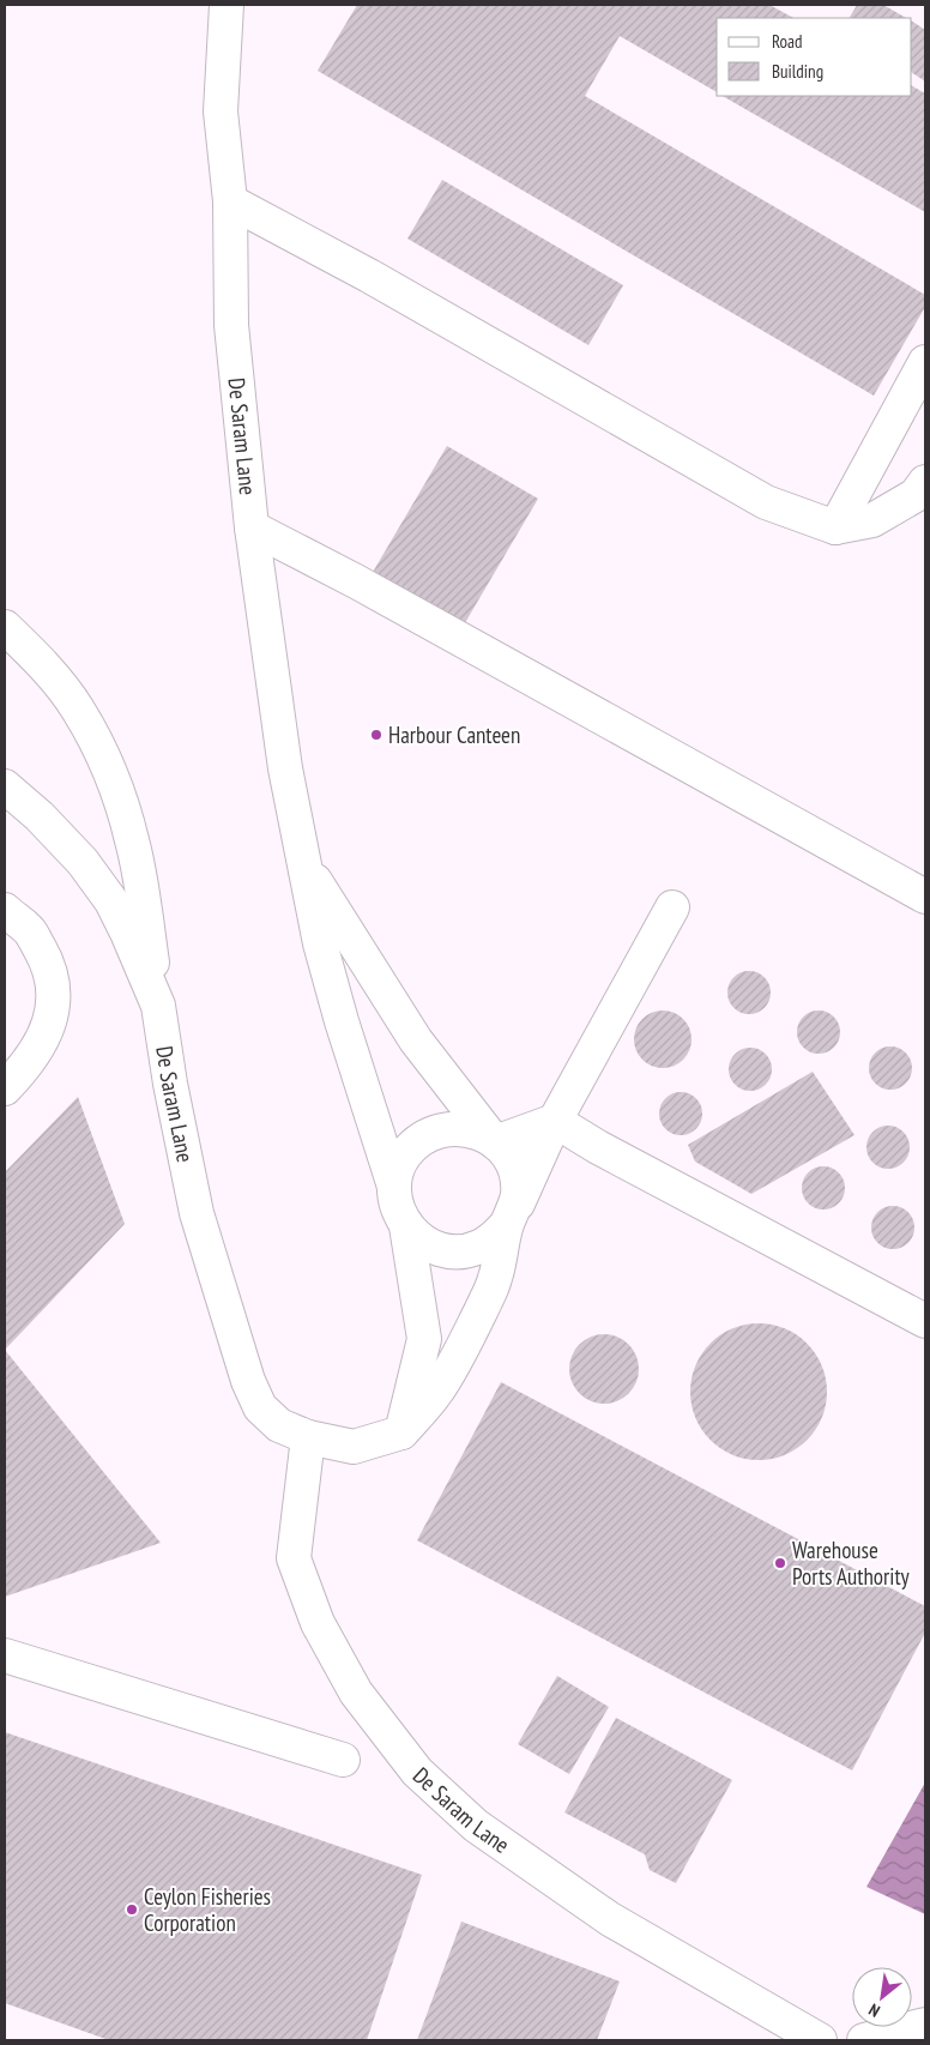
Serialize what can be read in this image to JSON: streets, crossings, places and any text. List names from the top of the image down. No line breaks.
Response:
{"streets":{"street":["De Saram Lane"]},"places":["Harbour Canteen","Warehouse Ports Authority","Ceylon Fisheries Corporation"],"legend":["Road","Building"],"north":"bottom left"}
